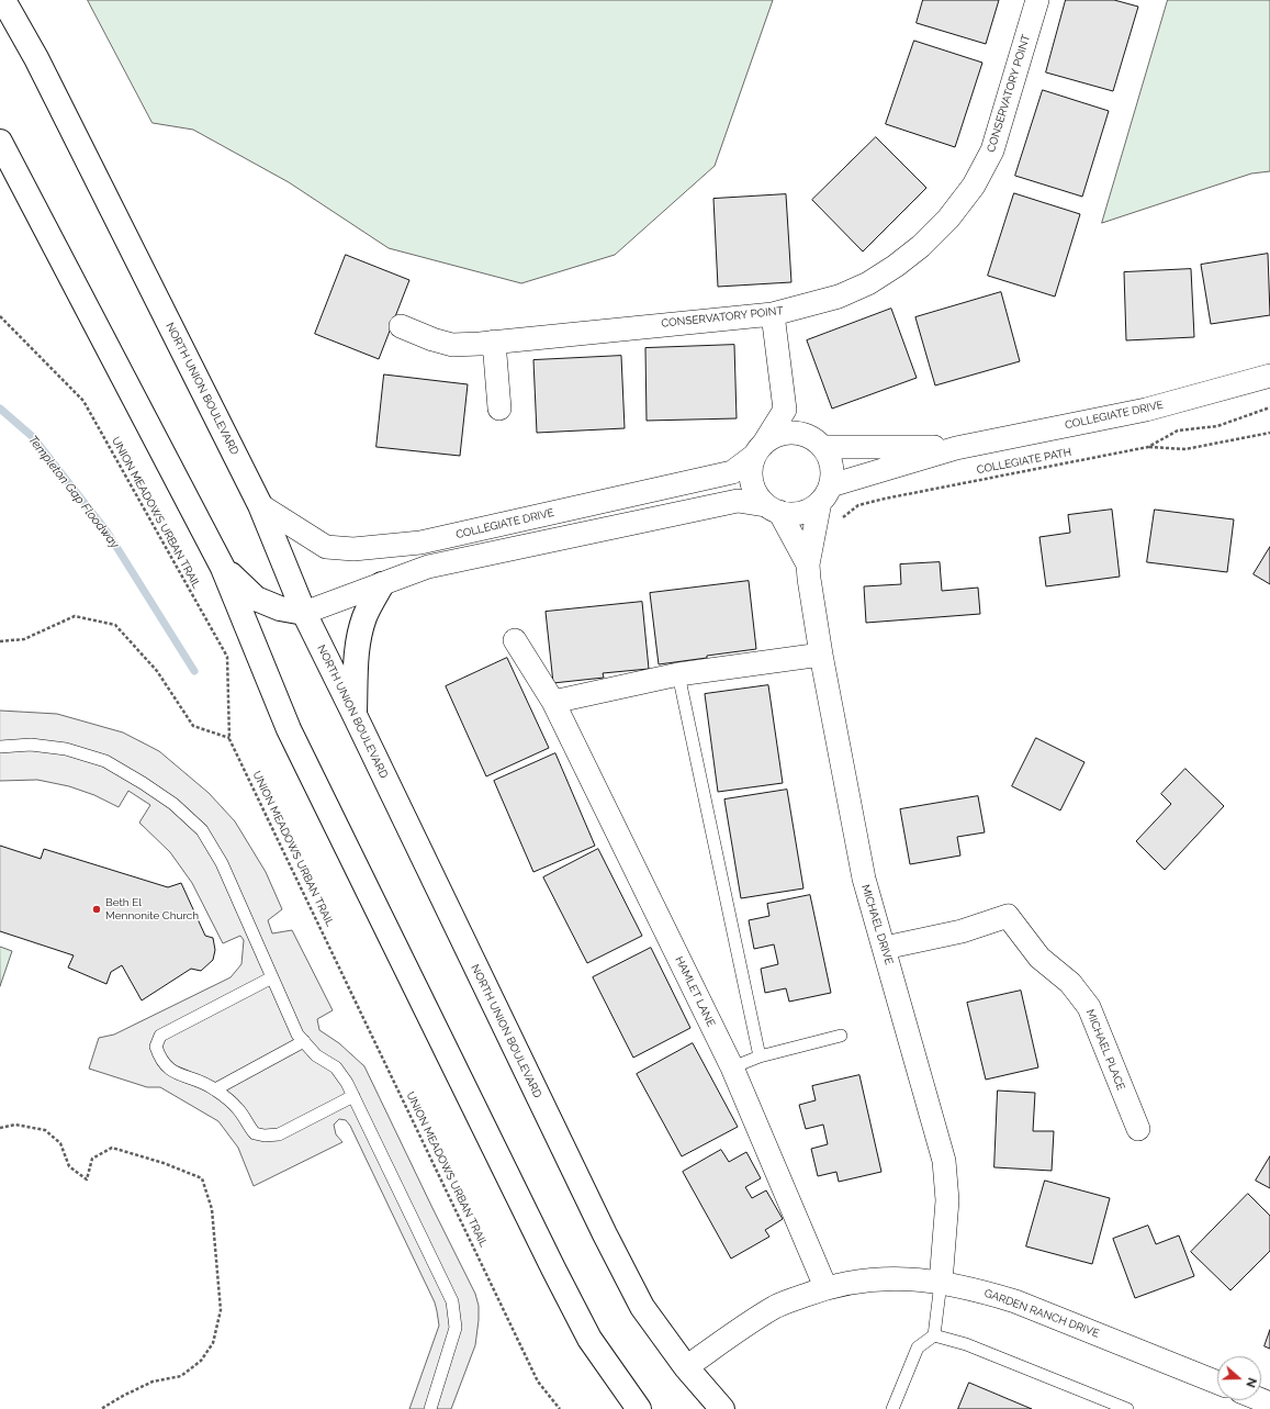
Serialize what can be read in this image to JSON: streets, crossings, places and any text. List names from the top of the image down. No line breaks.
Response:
{"streets":{"main road":["NORTH UNION BOULEVARD"],"street":["CONSERVATORY POINT","COLLEGIATE DRIVE","MICHAEL DRIVE","HAMLET LANE","MICHAEL PLACE","GARDEN RANCH DRIVE"],"path":["COLLEGIATE PATH","UNION MEADOWS URBAN TRAIL"]},"crossings":[["NORTH UNION BOULEVARD","COLLEGIATE DRIVE"],["NORTH UNION BOULEVARD","GARDEN RANCH DRIVE"],["COLLEGIATE DRIVE","MICHAEL DRIVE"],["MICHAEL DRIVE","MICHAEL PLACE"],["MICHAEL DRIVE","GARDEN RANCH DRIVE"],["HAMLET LANE","GARDEN RANCH DRIVE"]],"water":["Templeton Gap Floodway"],"places":["Beth El Mennonite Church"],"north":"right"}
